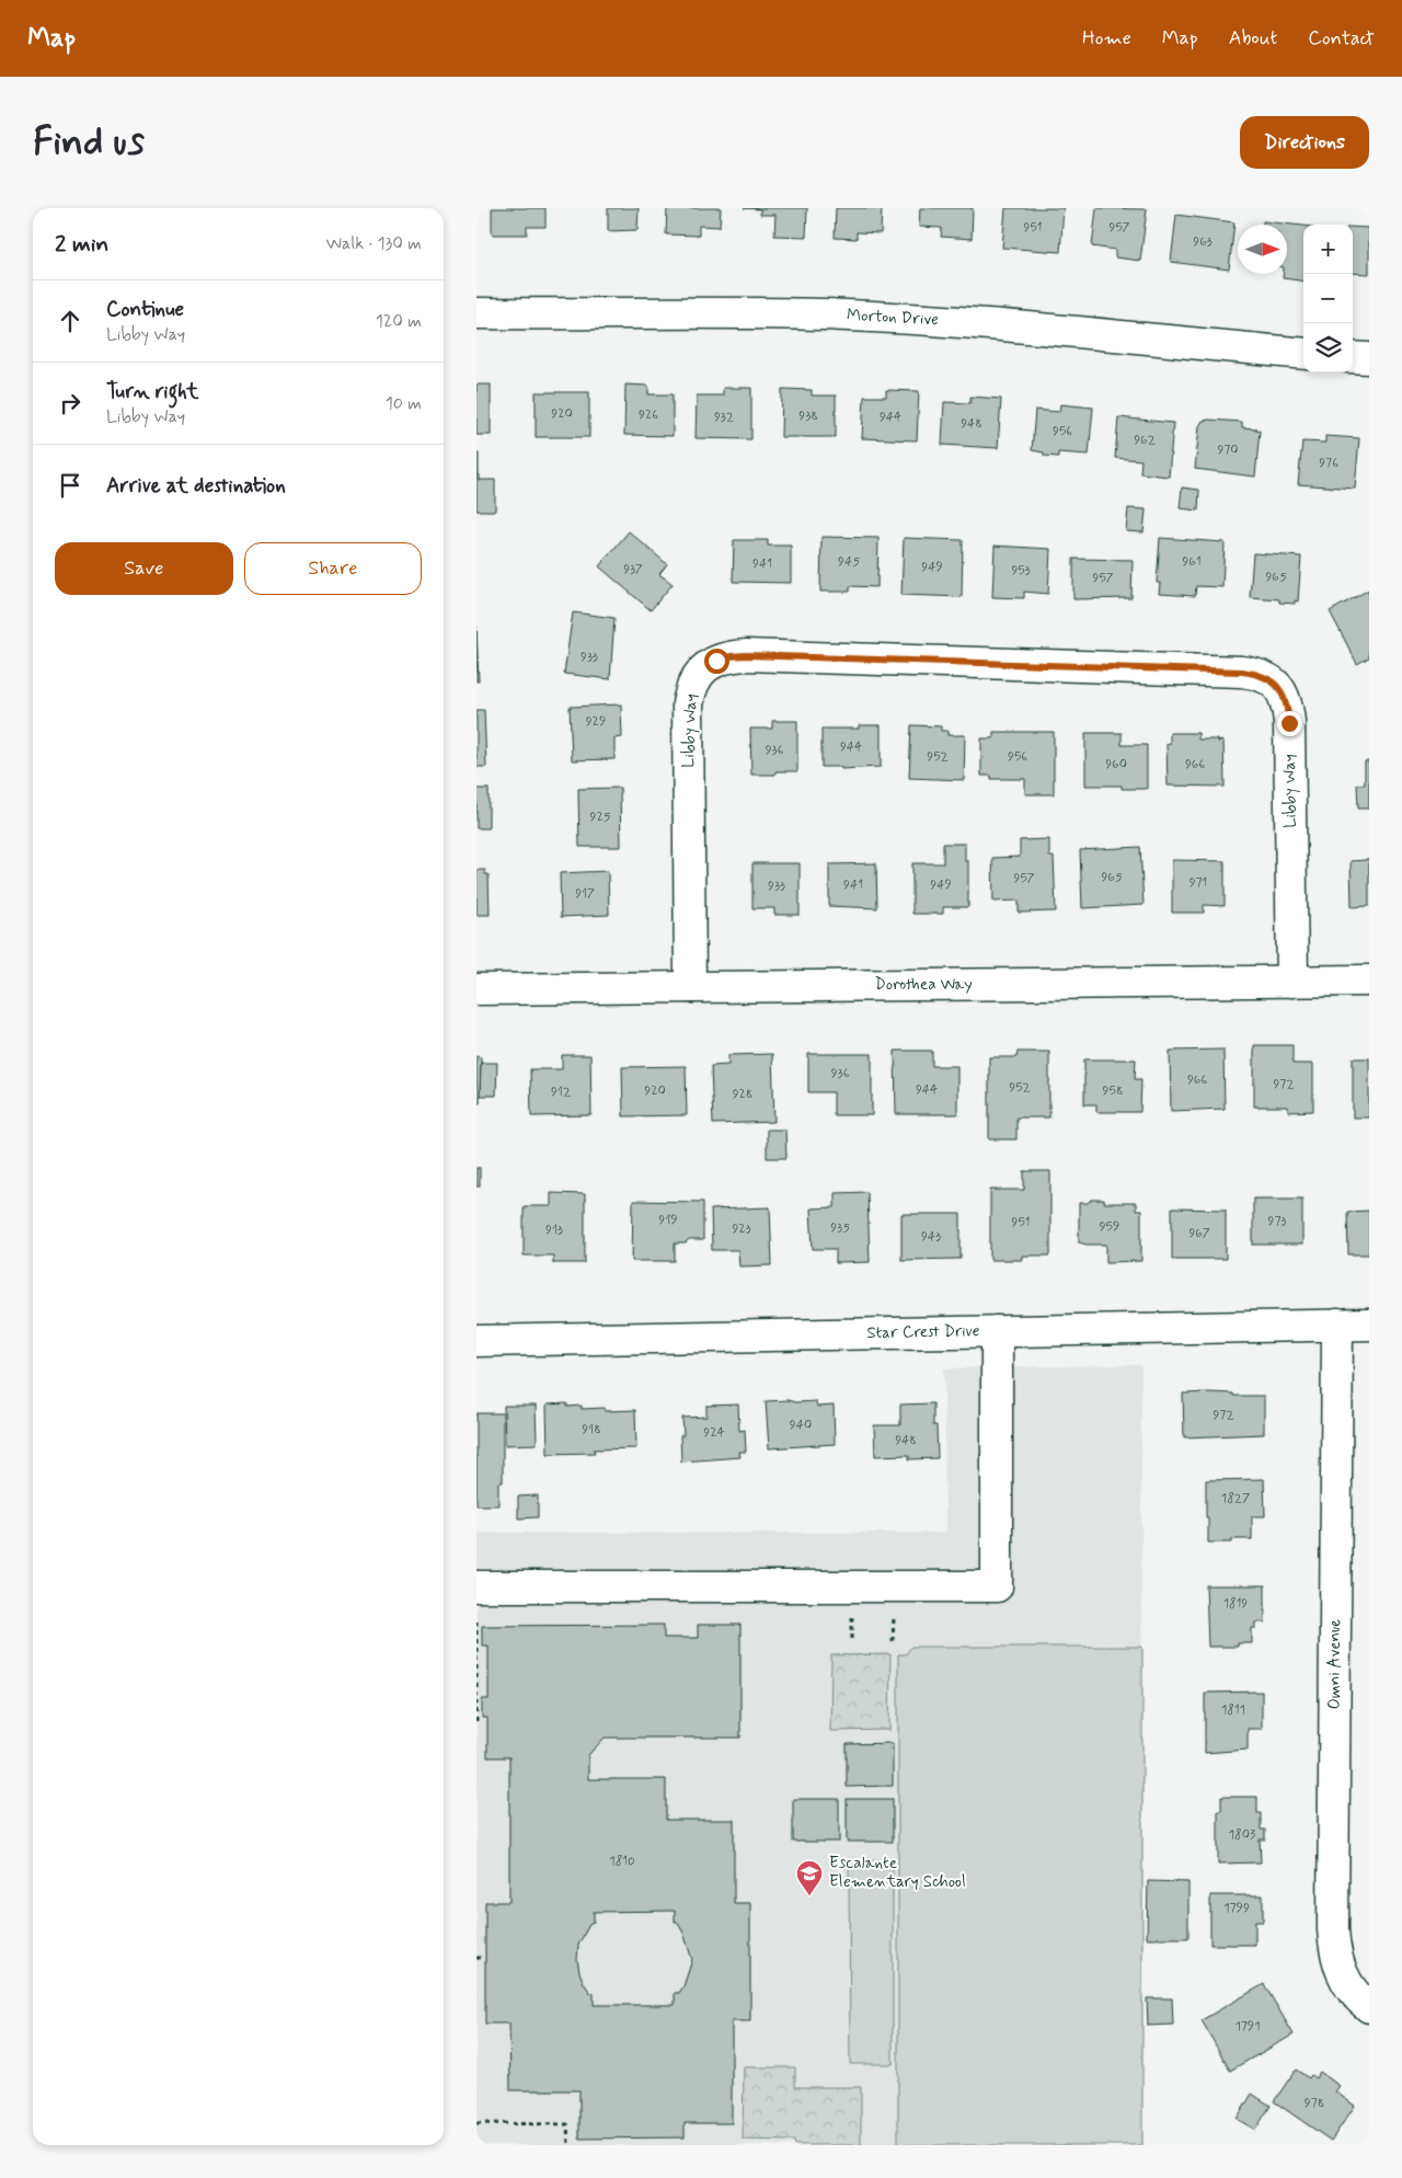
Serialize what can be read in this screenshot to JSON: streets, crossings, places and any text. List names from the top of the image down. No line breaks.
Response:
{"streets":{"street":["Morton Drive","Libby Way","Dorothea Way","Star Crest Drive","Omni Avenue"]},"crossings":[["Libby Way","Dorothea Way"],["Star Crest Drive","Omni Avenue"]],"places":{"school or university":["Escalante Elementary School"]},"house_numbers":["951","957","963","920","926","938","932","944","948","956","962","970","976","945","961","941","949","937","953","965","957","933","929","944","936","952","956","960","966","925","965","957","971","941","949","933","917","936","966","972","952","944","920","958","912","928","919","973","951","959","935","923","913","967","943","972","940","918","924","948","1827","1819","1811","1803","1810","1799","1791","978"],"north":"right","page":{"header":"Map","nav":["Home","Map","About","Contact"],"buttons":["Directions",["Save","Share"]],"title":"Find us","heading":["2 min","Walk · 130 m"],"map_buttons":["+","−"],"list":[["Continue","Libby Way","120 m"],["Turn right","Libby Way","10 m"],"Arrive at destination"]}}
